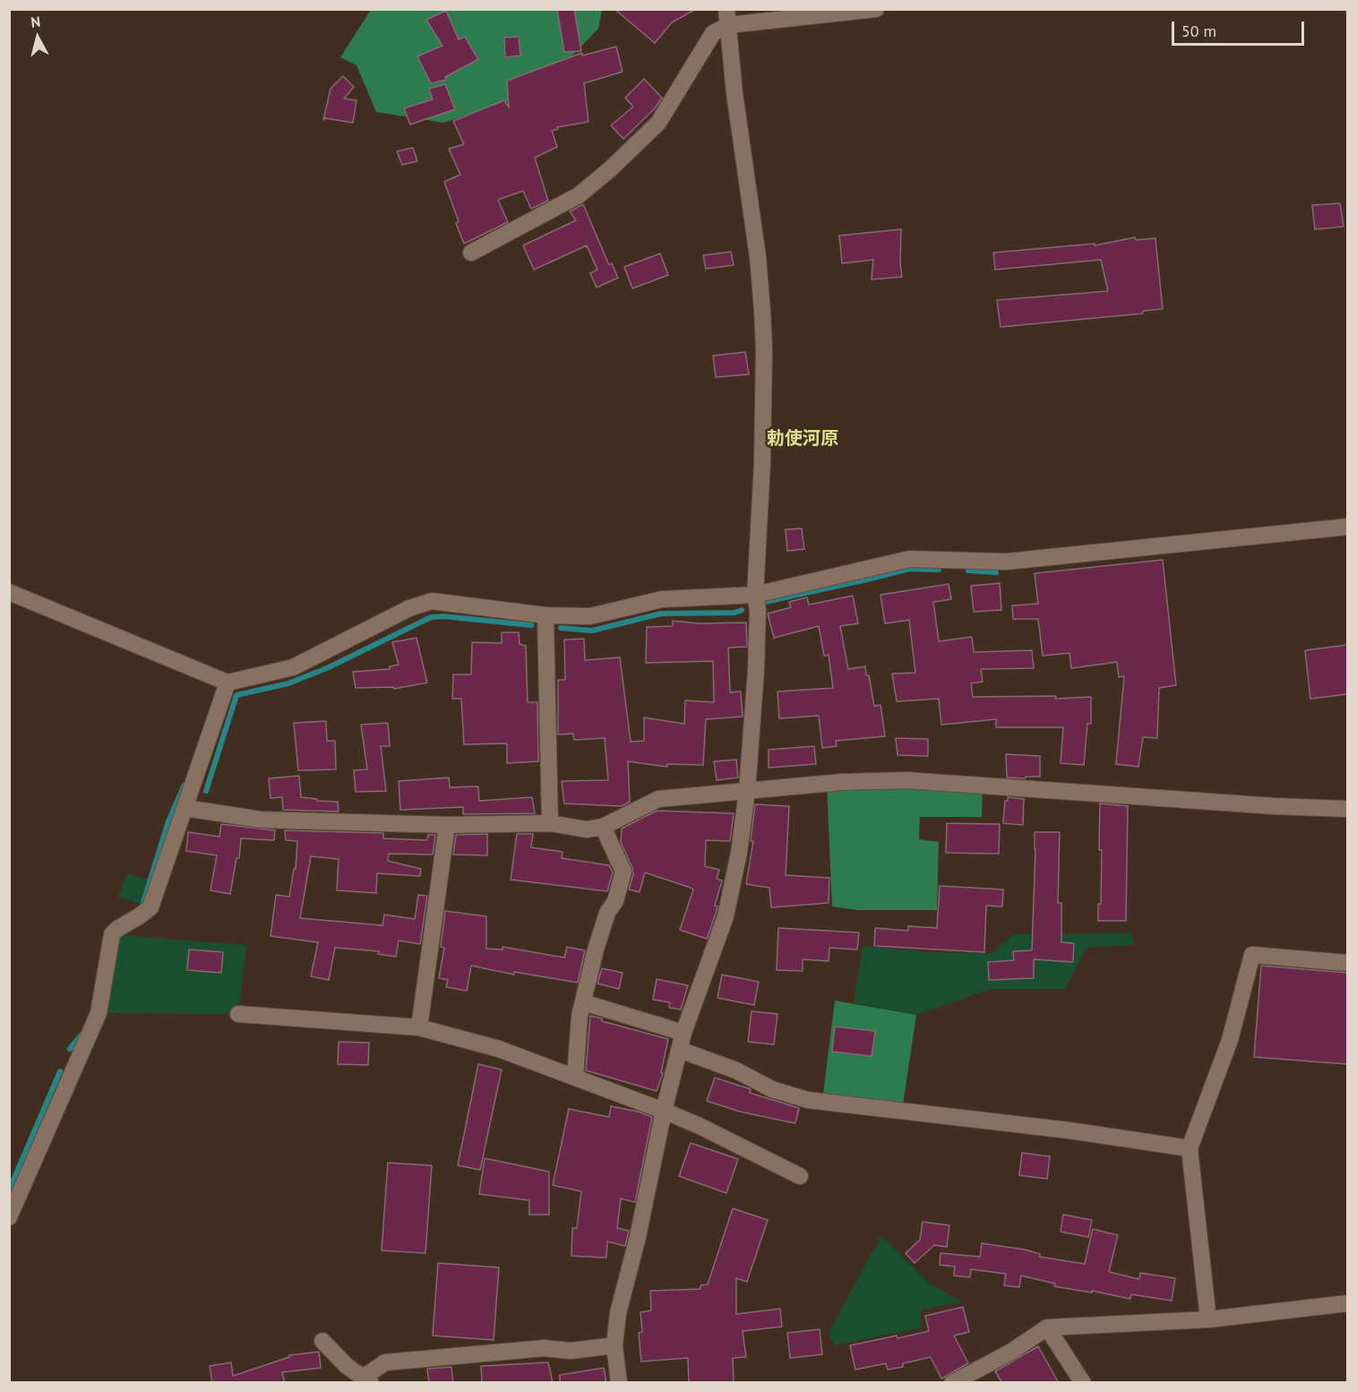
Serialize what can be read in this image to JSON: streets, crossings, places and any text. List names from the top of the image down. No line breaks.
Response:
{"districts":["勅使河原"],"scale_bar":"50 m","north":"top"}
